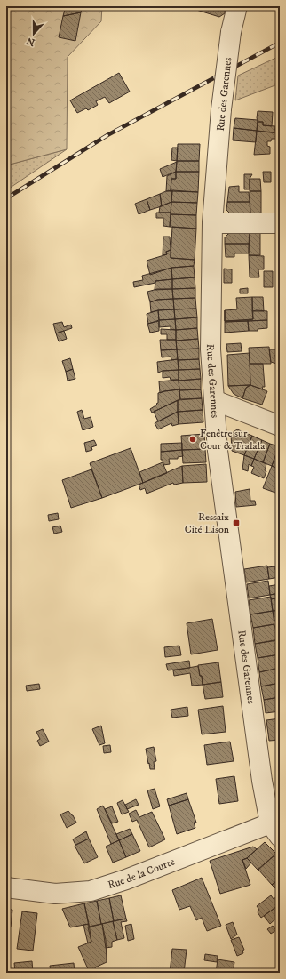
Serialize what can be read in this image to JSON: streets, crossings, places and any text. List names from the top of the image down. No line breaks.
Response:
{"streets":{"street":["Rue des Garennes","Rue de la Courte"]},"crossings":[["Rue des Garennes","Rue de la Courte"]],"places":{"other":["Fenêtre sur Cour & Tralala"],"transit":["Ressaix Cité Lison"]},"north":"bottom"}
